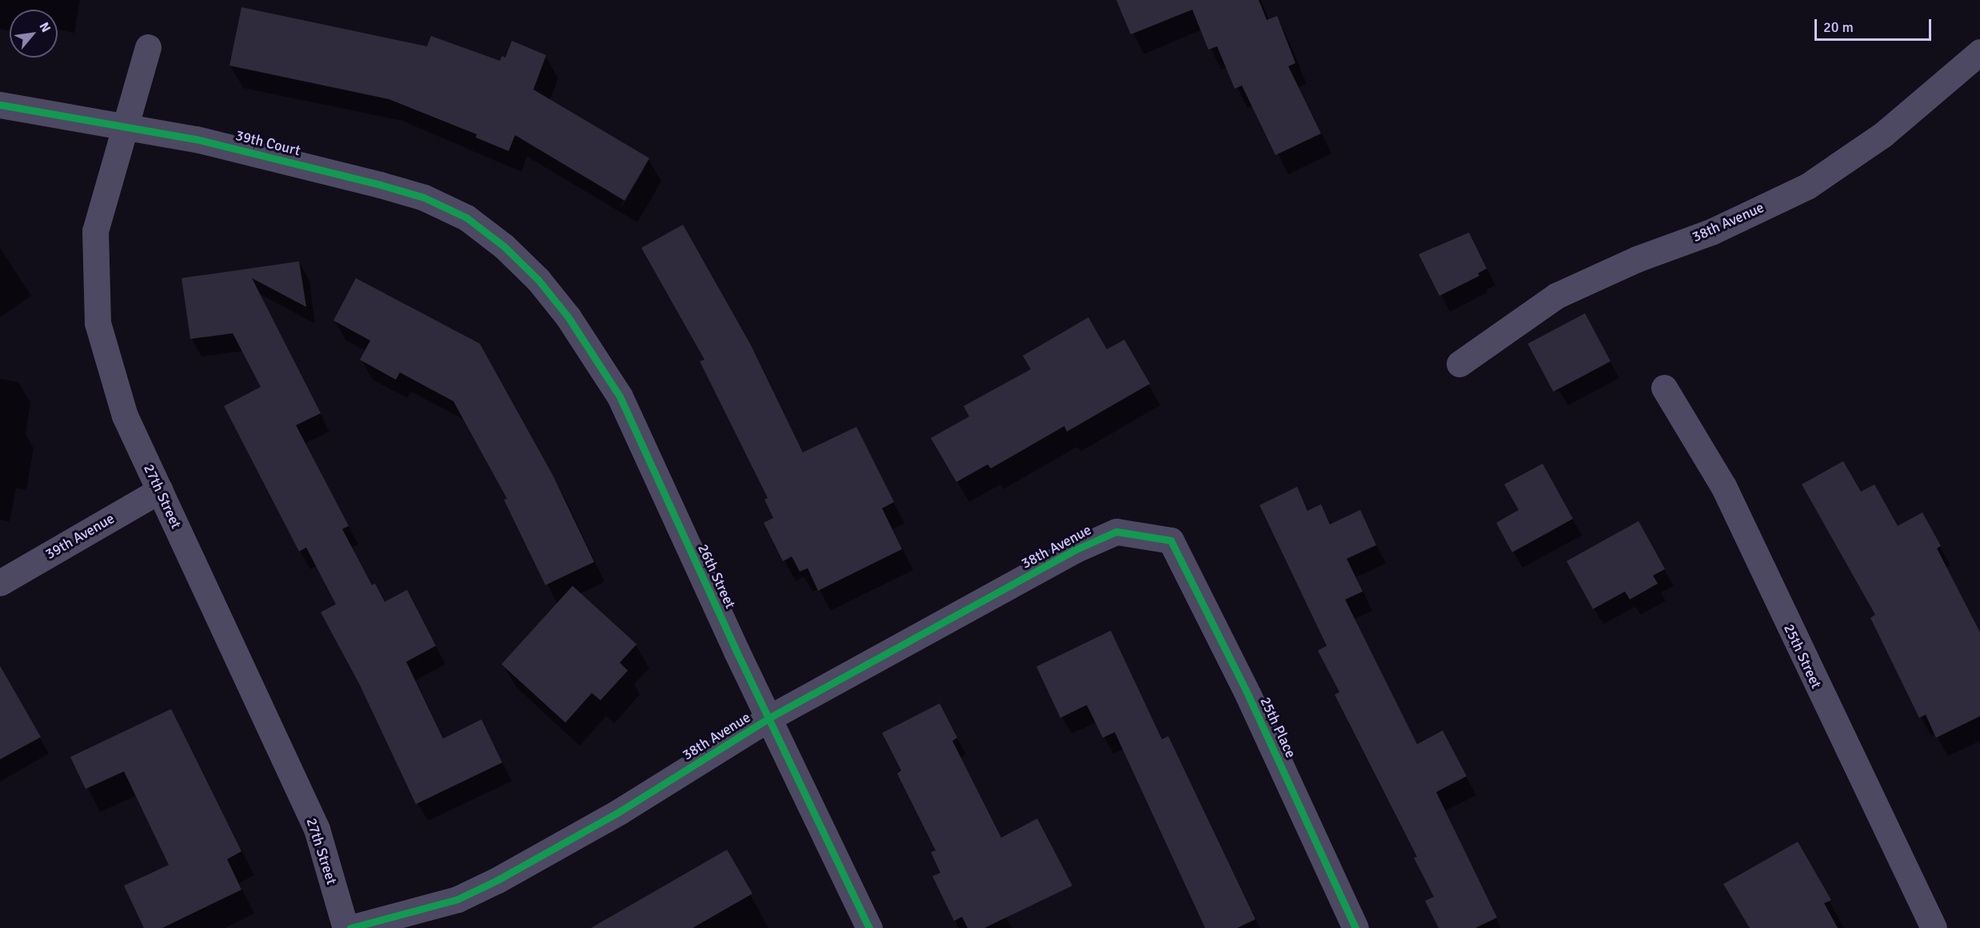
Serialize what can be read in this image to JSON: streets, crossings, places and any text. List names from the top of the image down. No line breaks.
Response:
{"streets":{"street":["39th Court","38th Avenue","27th Street","39th Avenue","26th Street","25th Street","25th Place"]},"crossings":[["39th Court","27th Street"],["39th Court","26th Street"],["38th Avenue","26th Street"],["38th Avenue","25th Place"],["27th Street","39th Avenue"]],"scale_bar":"20 m","north":"top right"}
